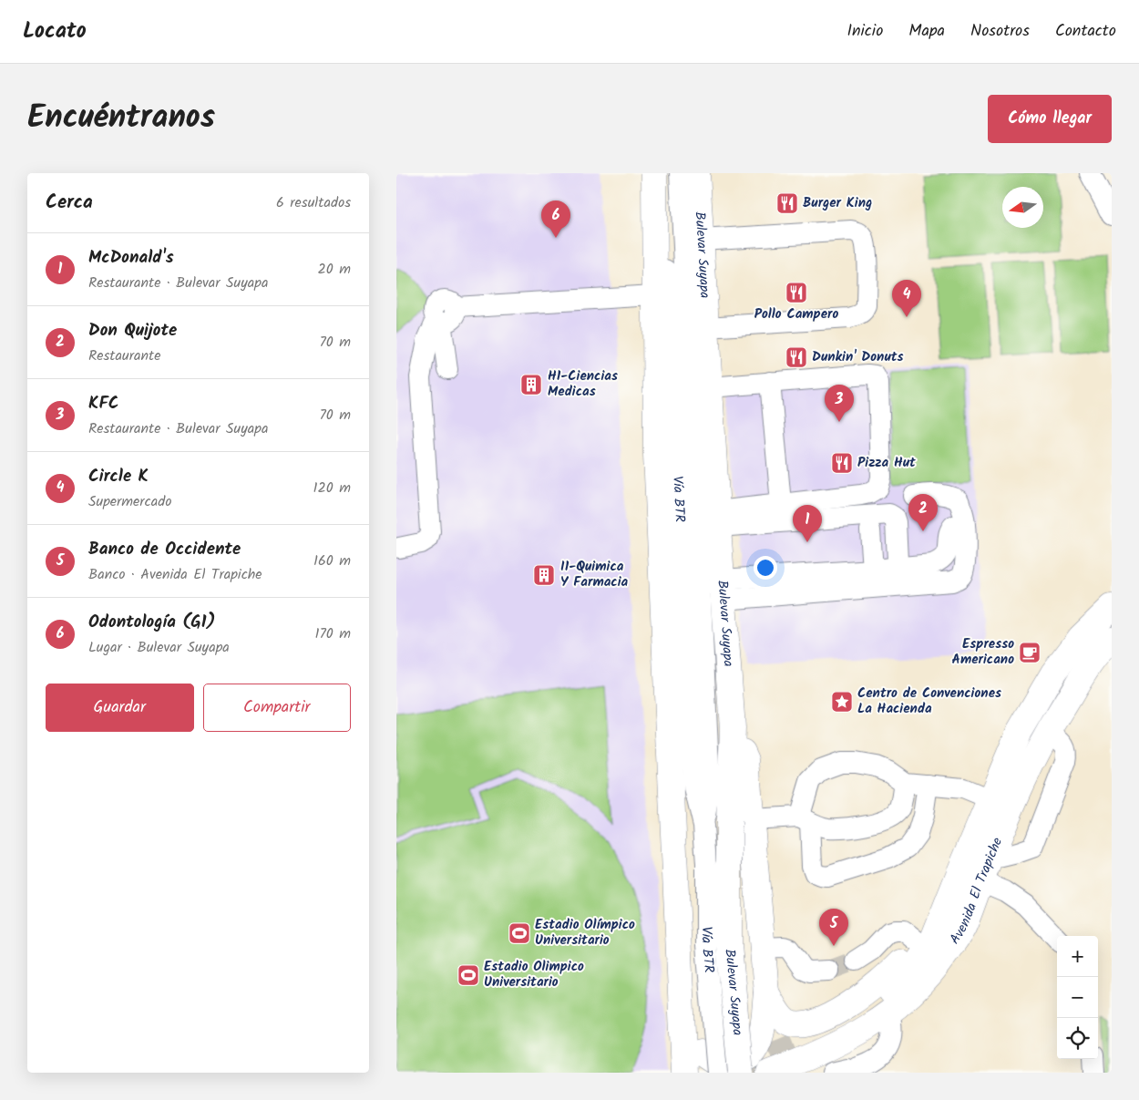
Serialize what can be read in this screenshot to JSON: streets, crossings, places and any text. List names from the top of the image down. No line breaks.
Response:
{"streets":{"main road":["Bulevar Suyapa","Avenida El Trapiche"],"street":["Vía BTR"]},"places":{"restaurant":["Burger King","Pollo Campero","Dunkin' Donuts","Pizza Hut"],"building":["H1-Ciencias Medicas","I1-Quimica Y Farmacia"],"cafe":["Espresso Americano"],"place":["Centro de Convenciones La Hacienda"],"sports":["Estadio Olímpico Universitario","Estadio Olimpico Universitario"]},"north":"left","page":{"header":"Locato","nav":["Inicio","Mapa","Nosotros","Contacto"],"title":"Encuéntranos","buttons":["Cómo llegar",["Guardar","Compartir"]],"heading":["Cerca","6 resultados"],"pins":["6","4","3","2","1","5"],"list":[{"mark":"1","name":"McDonald's","note":"Restaurante · Bulevar Suyapa","value":"20 m"},{"mark":"2","name":"Don Quijote","note":"Restaurante","value":"70 m"},{"mark":"3","name":"KFC","note":"Restaurante · Bulevar Suyapa","value":"70 m"},{"mark":"4","name":"Circle K","note":"Supermercado","value":"120 m"},{"mark":"5","name":"Banco de Occidente","note":"Banco · Avenida El Trapiche","value":"160 m"},{"mark":"6","name":"Odontología (G1)","note":"Lugar · Bulevar Suyapa","value":"170 m"}],"map_buttons":["+","−"]}}
